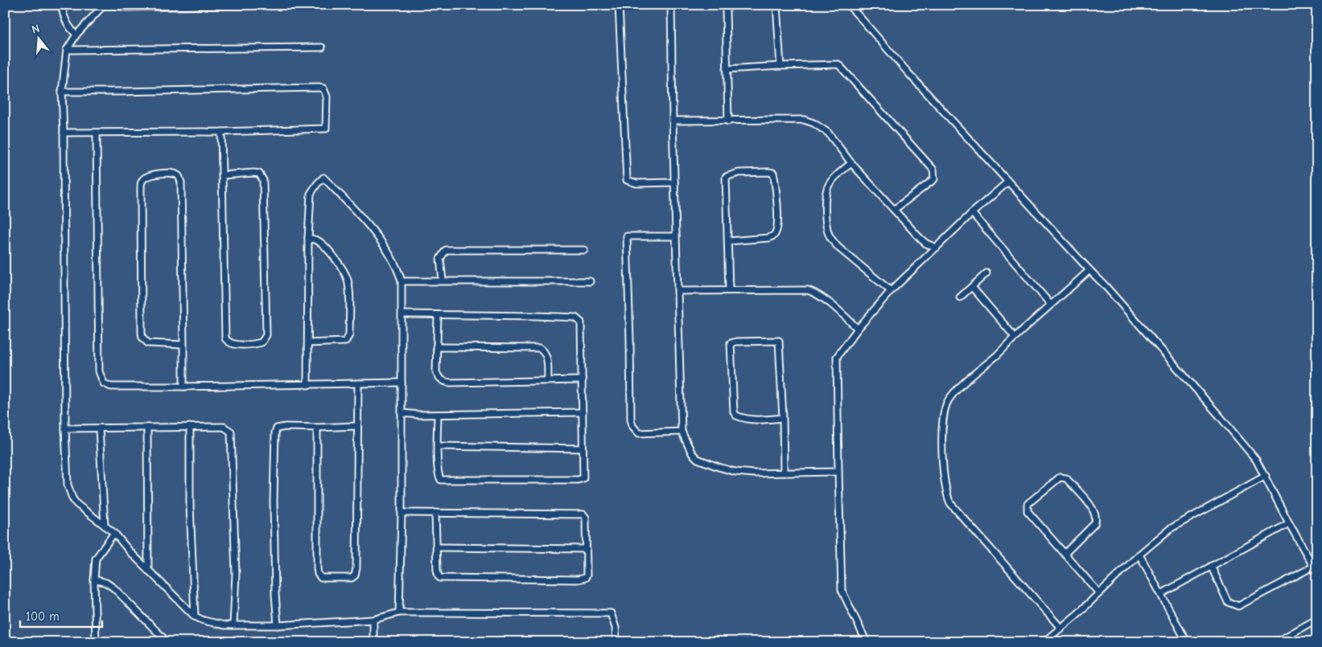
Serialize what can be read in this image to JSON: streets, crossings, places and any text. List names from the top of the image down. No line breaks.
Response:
{"scale_bar":"100 m","north":"top"}
